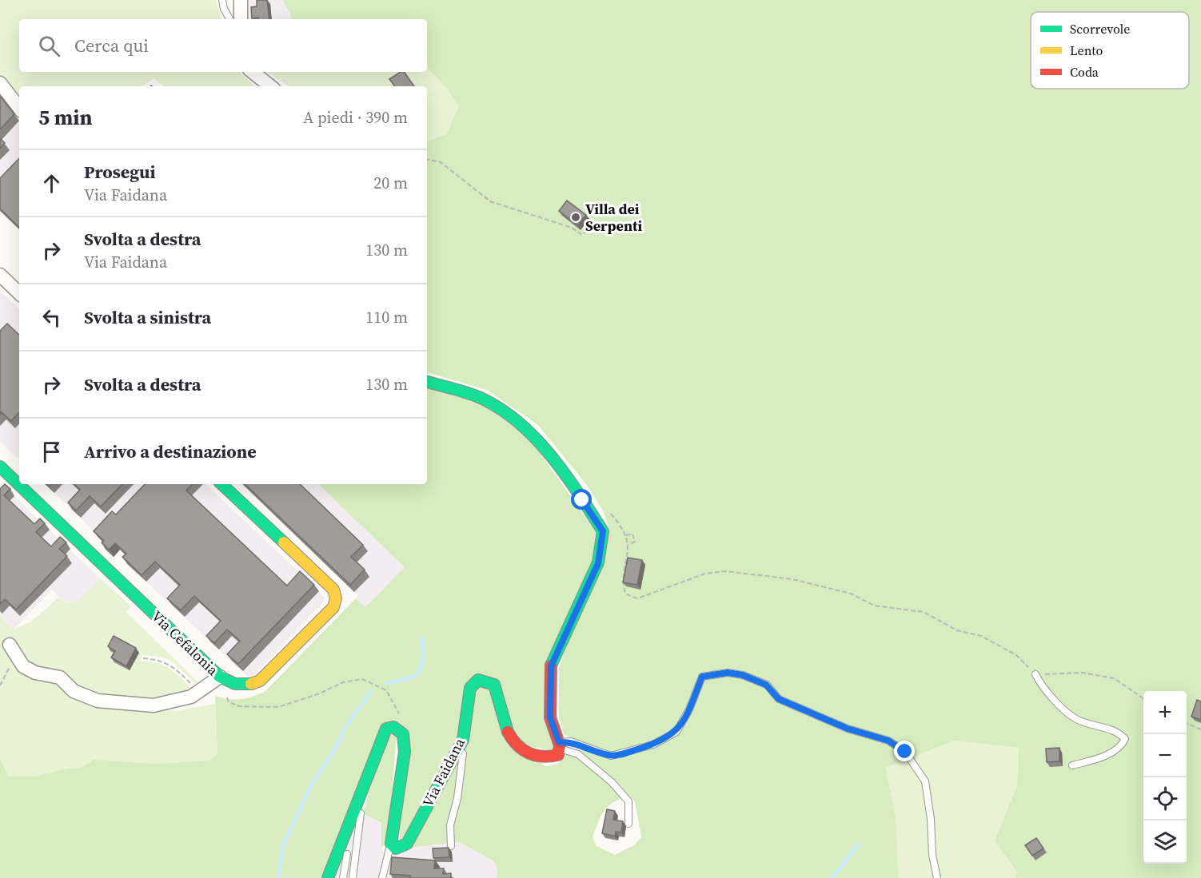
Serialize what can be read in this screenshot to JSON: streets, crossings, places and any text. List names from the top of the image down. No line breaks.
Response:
{"streets":{"street":["Via Cefalonia","Via Faidana"]},"places":["Villa dei Serpenti"],"legend":["Scorrevole","Lento","Coda"],"page":{"search":"Cerca qui","heading":["5 min","A piedi · 390 m"],"list":[["Prosegui","Via Faidana","20 m"],["Svolta a destra","Via Faidana","130 m"],["Svolta a sinistra","110 m"],["Svolta a destra","130 m"],"Arrivo a destinazione"],"map_buttons":["+","−"]}}
